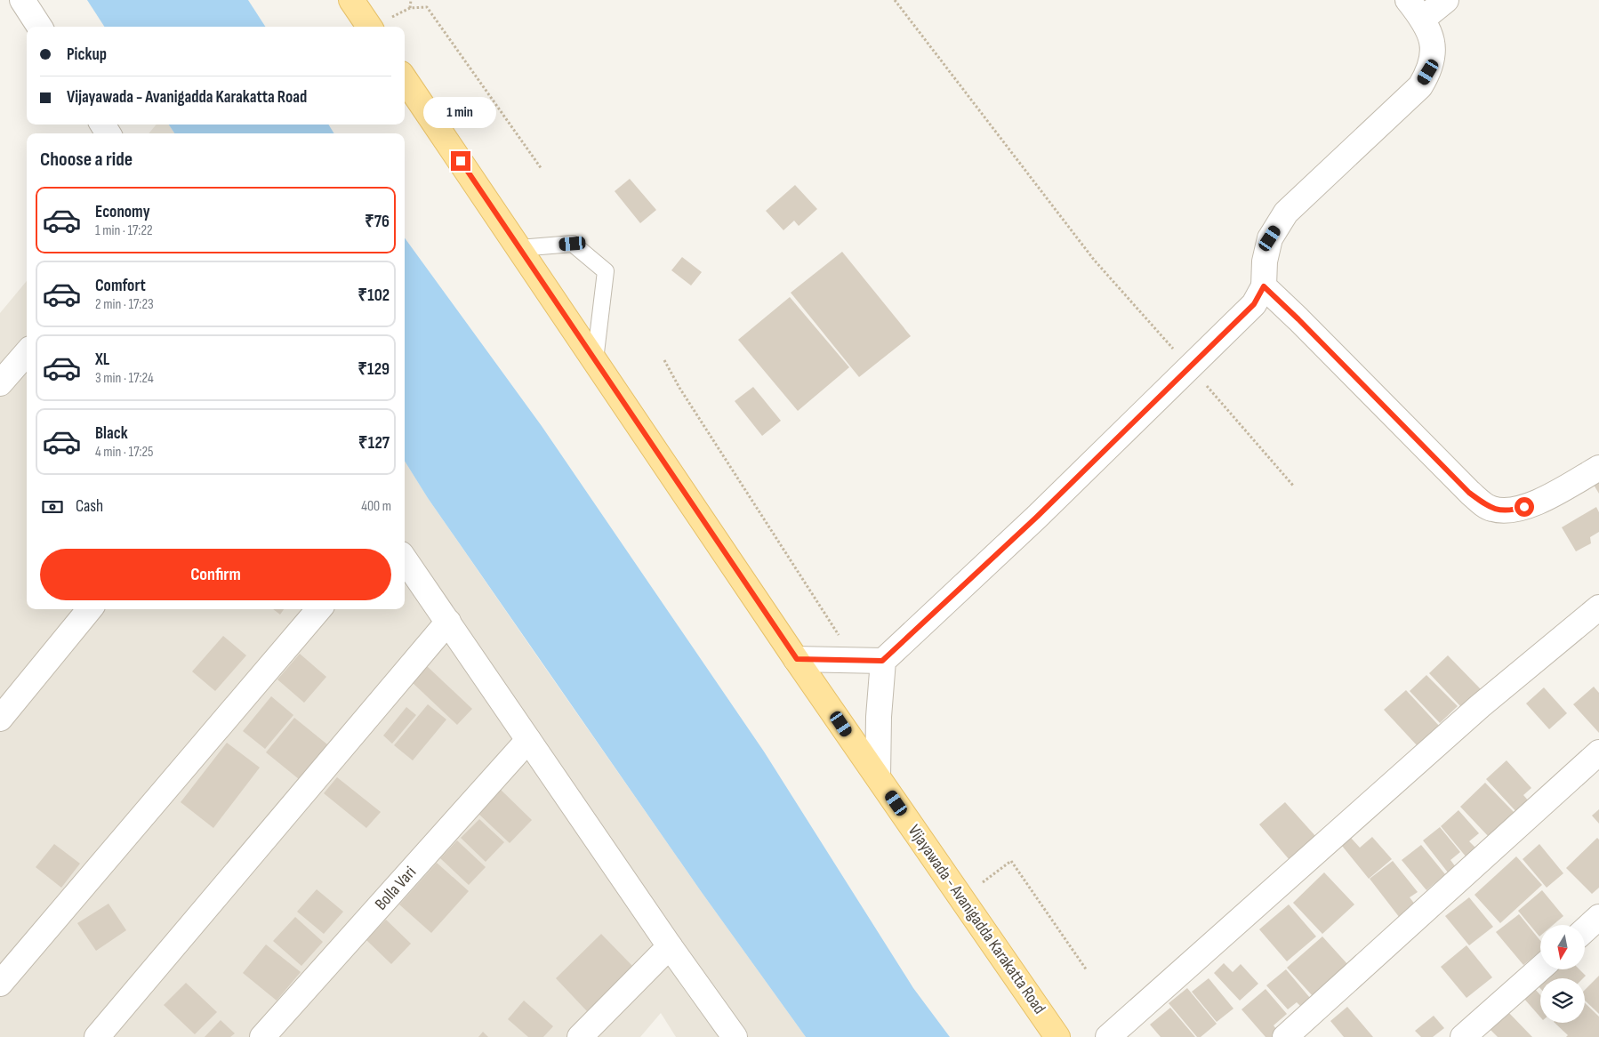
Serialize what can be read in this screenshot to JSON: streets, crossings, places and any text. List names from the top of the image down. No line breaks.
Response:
{"streets":{"main road":["Vijayawada - Avanigadda Karakatta Road"],"street":["Bolla Vari"]},"north":"bottom","page":{"banner":["Pickup","Vijayawada - Avanigadda Karakatta Road"],"bubble":"1 min","heading":"Choose a ride","list":[{"name":"Economy","note":"1 min · 17:22","value":"₹76"},{"name":"Comfort","note":"2 min · 17:23","value":"₹102"},{"name":"XL","note":"3 min · 17:24","value":"₹129"},{"name":"Black","note":"4 min · 17:25","value":"₹127"}],"pay":["Cash","400 m"],"buttons":"Confirm"}}
